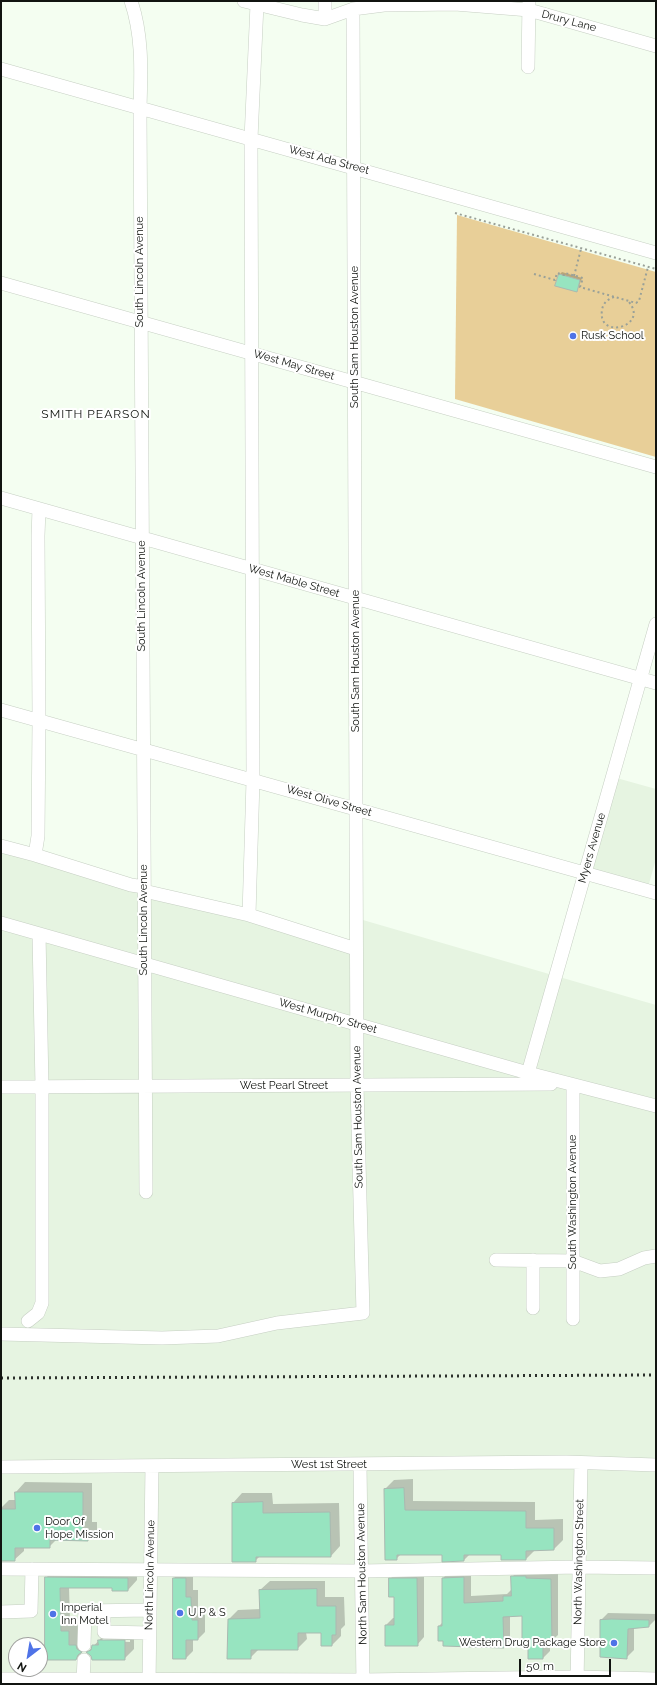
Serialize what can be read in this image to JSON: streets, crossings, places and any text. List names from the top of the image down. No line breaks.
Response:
{"streets":{"street":["Drury Lane","West Ada Street","South Lincoln Avenue","South Sam Houston Avenue","West May Street","West Mable Street","West Olive Street","Myers Avenue","West Murphy Street","West Pearl Street","South Washington Avenue","West 1st Street","North Washington Street","North Sam Houston Avenue","North Lincoln Avenue"]},"crossings":[["Drury Lane","South Sam Houston Avenue"],["West Ada Street","South Lincoln Avenue"],["West Ada Street","South Sam Houston Avenue"],["South Lincoln Avenue","West May Street"],["South Lincoln Avenue","West Mable Street"],["South Lincoln Avenue","West Olive Street"],["South Lincoln Avenue","West Murphy Street"],["South Lincoln Avenue","West Pearl Street"],["South Sam Houston Avenue","West May Street"],["South Sam Houston Avenue","West Mable Street"],["South Sam Houston Avenue","West Olive Street"],["South Sam Houston Avenue","West Murphy Street"],["South Sam Houston Avenue","West Pearl Street"],["West Mable Street","Myers Avenue"],["West Olive Street","Myers Avenue"],["Myers Avenue","West Murphy Street"],["West Murphy Street","West Pearl Street"],["West Murphy Street","South Washington Avenue"],["West Pearl Street","South Washington Avenue"],["West 1st Street","North Washington Street"],["West 1st Street","North Sam Houston Avenue"],["West 1st Street","North Lincoln Avenue"]],"districts":["SMITH PEARSON"],"places":["Rusk School","Door Of Hope Mission","U P & S","Imperial Inn Motel","Western Drug Package Store"],"scale_bar":"50 m","north":"bottom left"}
